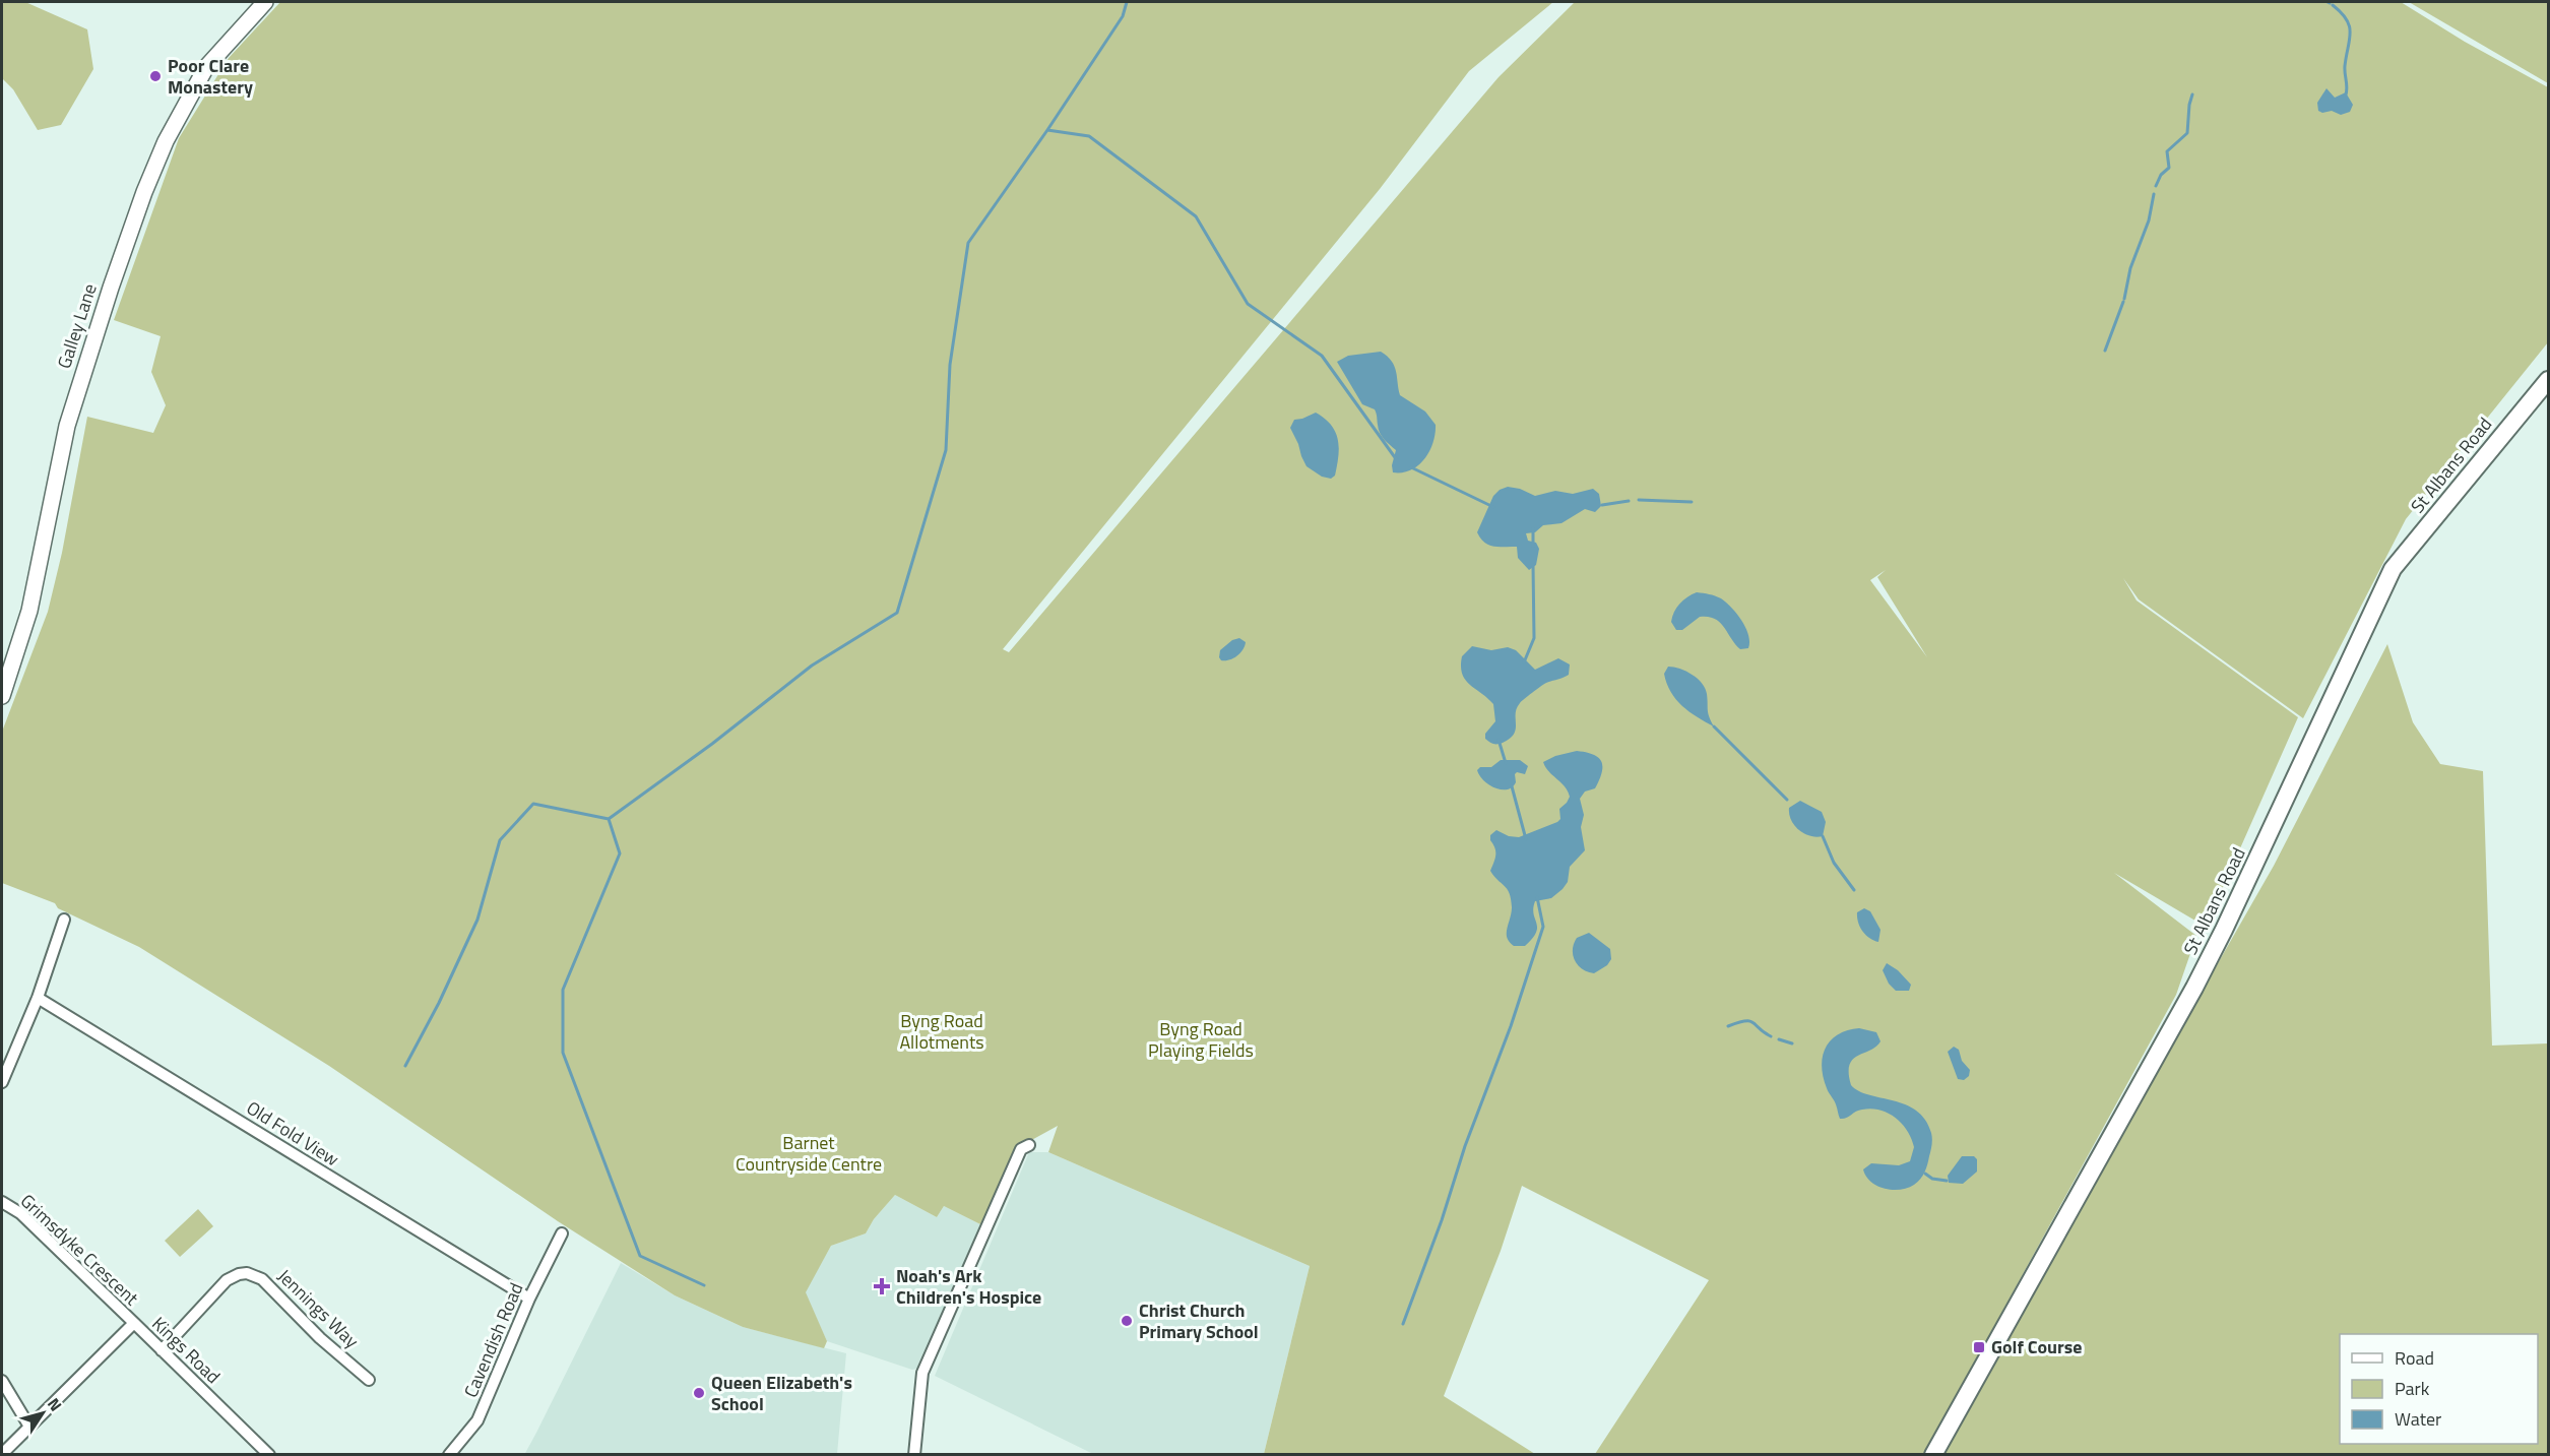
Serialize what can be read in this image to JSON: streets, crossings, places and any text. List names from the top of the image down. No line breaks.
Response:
{"streets":{"main road":["St Albans Road"],"street":["Galley Lane","Old Fold View","Grimsdyke Crescent","Jennings Way","Cavendish Road","Kings Road"]},"crossings":[["Old Fold View","Cavendish Road"],["Grimsdyke Crescent","Kings Road"],["Jennings Way","Kings Road"]],"parks":["Byng Road Allotments","Byng Road Playing Fields","Barnet Countryside Centre"],"places":{"other":["Poor Clare Monastery","Christ Church Primary School","Queen Elizabeth's School"],"health":["Noah's Ark Children's Hospice"],"transit":["Golf Course"]},"legend":["Road","Park","Water"],"north":"top right"}
